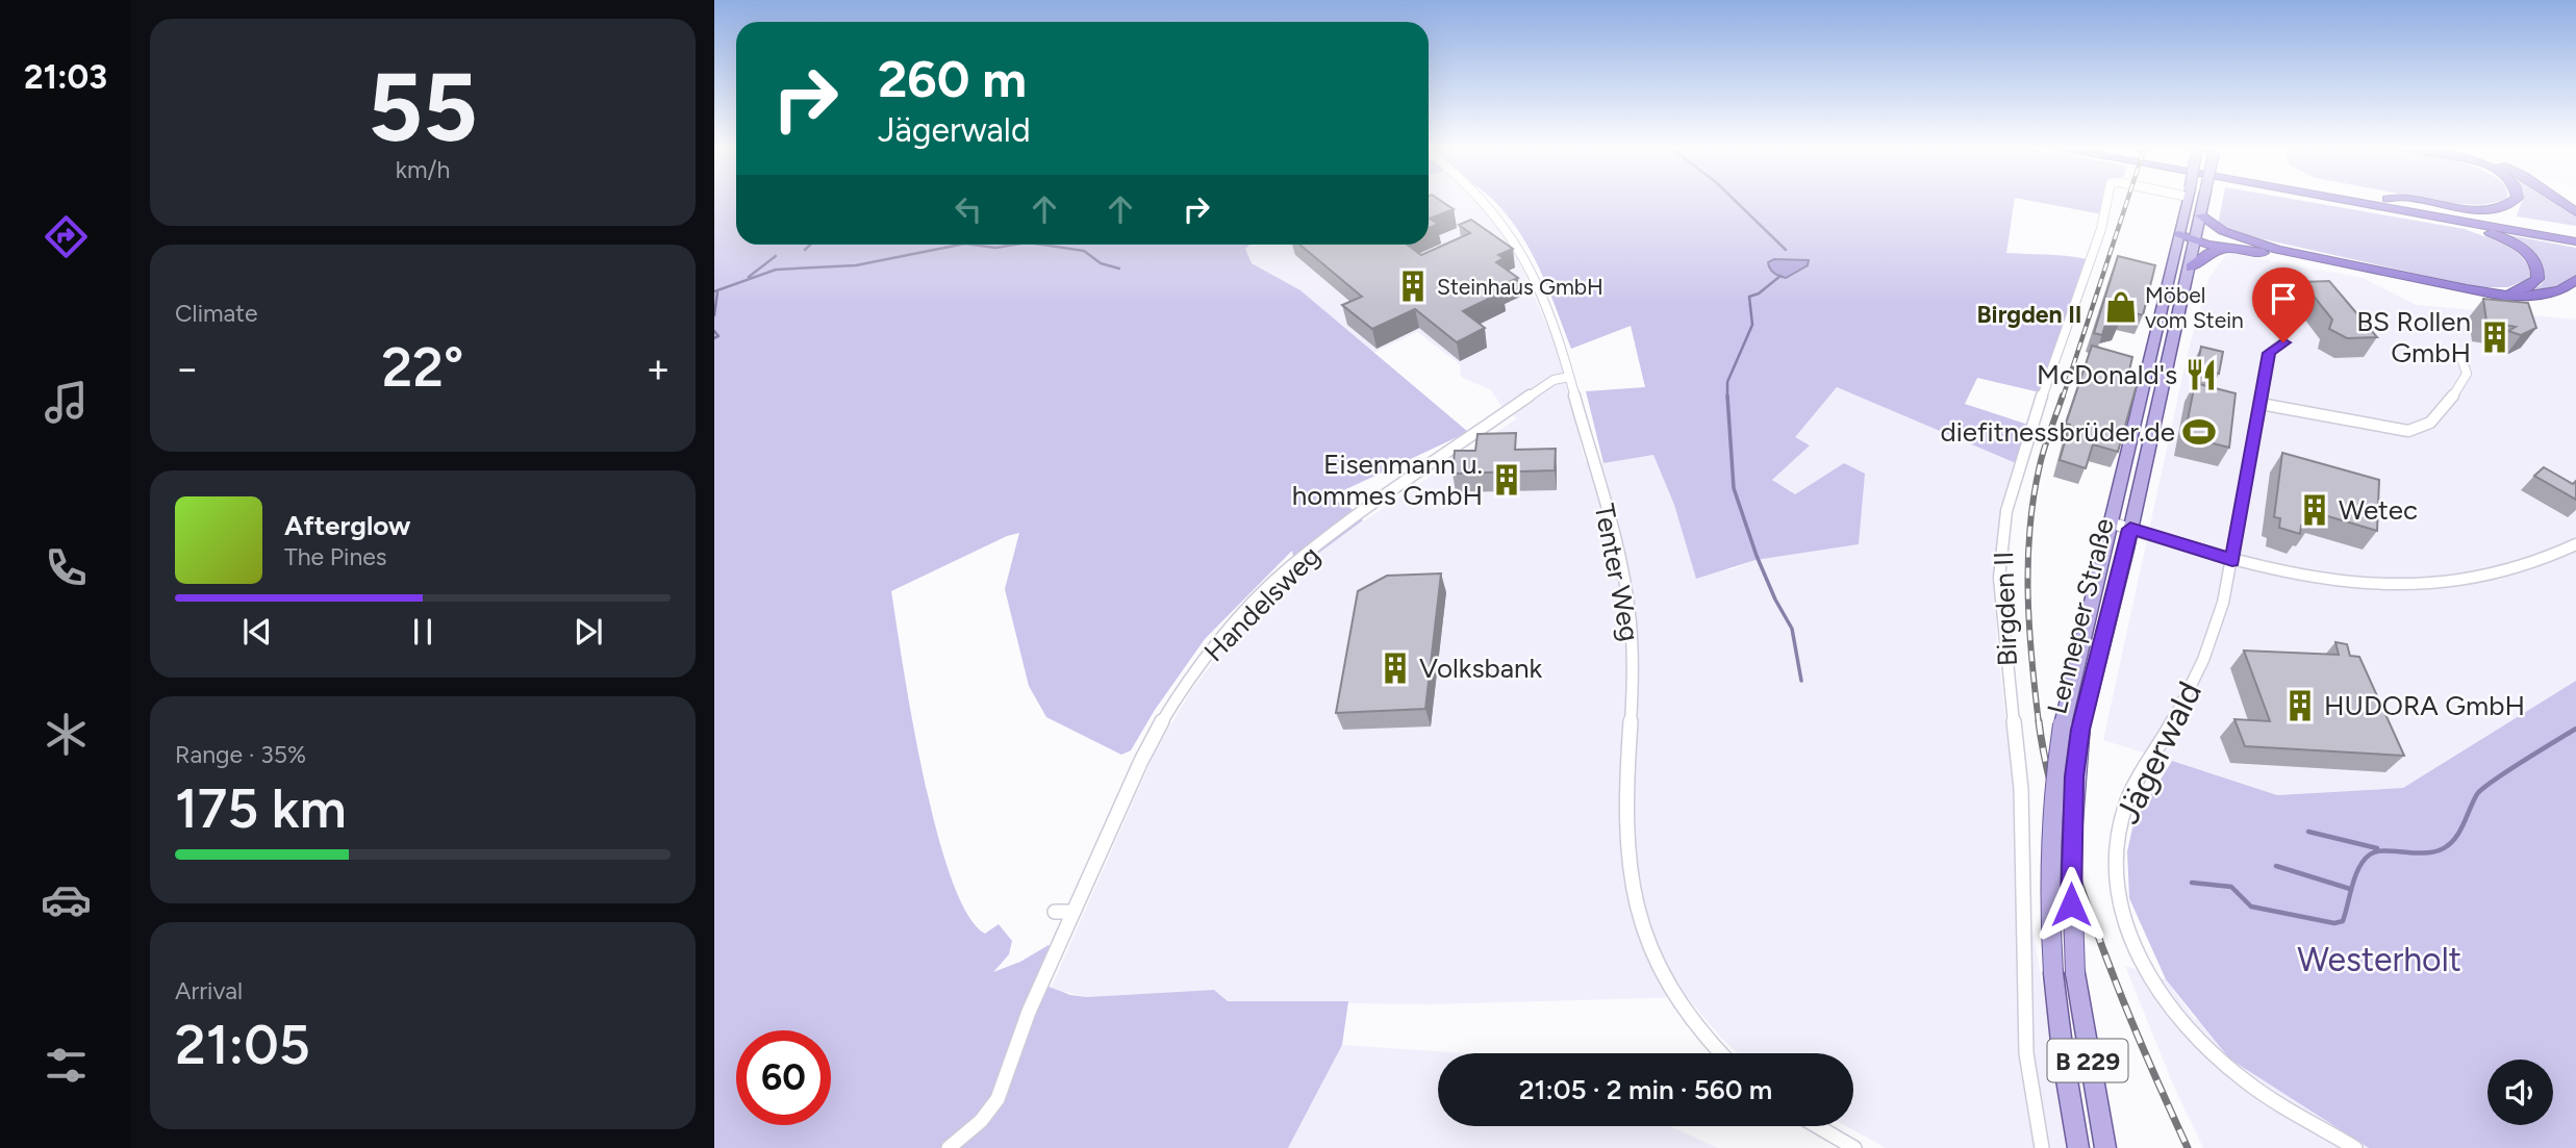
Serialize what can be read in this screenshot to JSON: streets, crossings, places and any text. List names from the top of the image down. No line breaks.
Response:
{"streets":{"main road":["Lenneper Straße","B 229"],"street":["Tenter Weg","Handelsweg","Birgden II","Jägerwald"]},"crossings":[["Tenter Weg","Handelsweg"]],"districts":["Birgden II"],"parks":["Westerholt"],"places":{"building":["Steinhaus GmbH","BS Rollen GmbH","Eisenmann u. hommes GmbH","Wetec","Volksbank","HUDORA GmbH"],"shop":["Möbel vom Stein"],"restaurant":["McDonald's"],"sports":["diefitnessbrüder.de"]},"page":{"tabs":"21:03","tile":[["55","km/h"],"Climate",["Range · 35%","175 km"],["Arrival","21:05"]],"turn":["260 m","Jägerwald"],"heat":["−","22°","+"],"song":["Afterglow","The Pines"],"limit":"60","trip":"21:05 · 2 min · 560 m"}}
